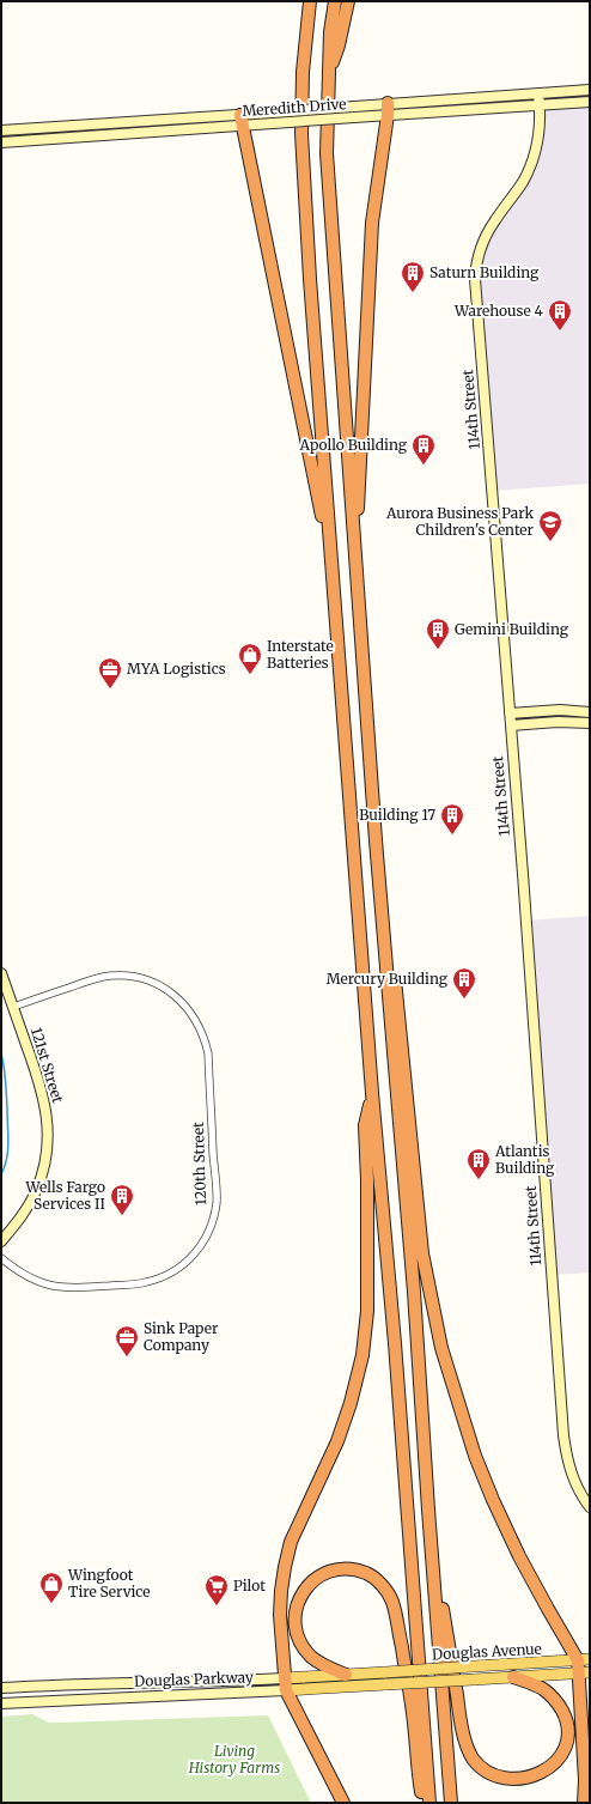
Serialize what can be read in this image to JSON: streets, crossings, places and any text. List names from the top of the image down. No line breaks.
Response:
{"streets":{"main road":["Douglas Avenue","Douglas Parkway"],"street":["Meredith Drive","114th Street","121st Street","120th Street"]},"crossings":[["Meredith Drive","114th Street"],["121st Street","120th Street"],["Douglas Avenue","Douglas Parkway"]],"parks":["Living History Farms"],"places":{"building":["Saturn Building","Warehouse 4","Apollo Building","Gemini Building","Building 17","Mercury Building","Atlantis Building","Wells Fargo Services II"],"school or university":["Aurora Business Park Children's Center"],"shop":["Interstate Batteries","Wingfoot Tire Service"],"office":["MYA Logistics","Sink Paper Company"],"supermarket":["Pilot"]}}
